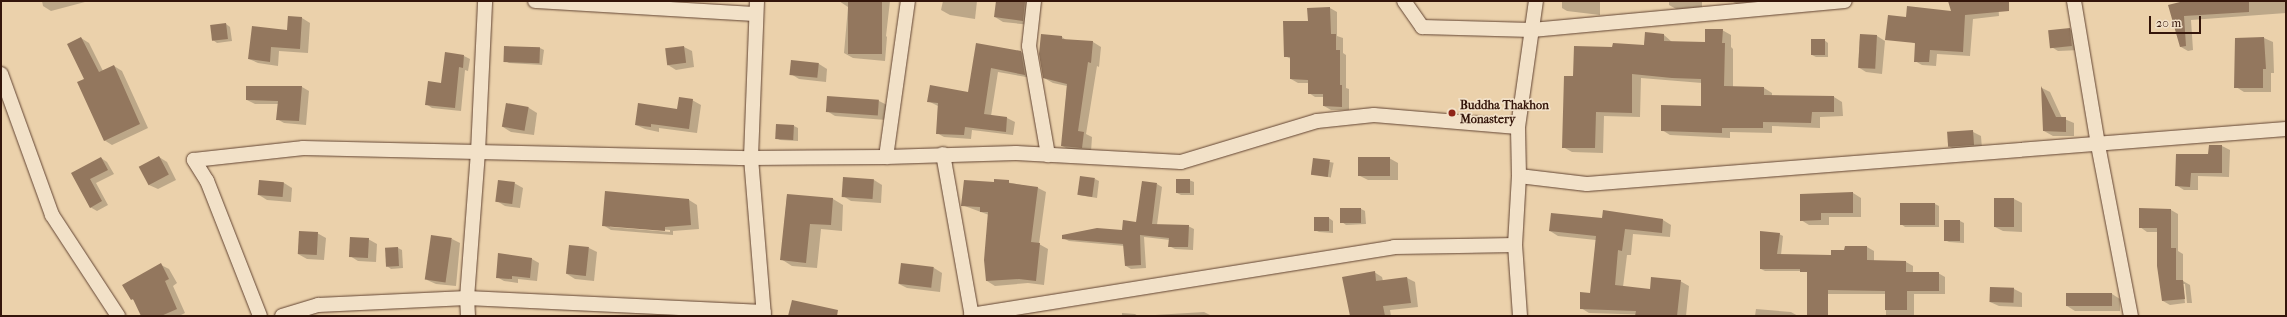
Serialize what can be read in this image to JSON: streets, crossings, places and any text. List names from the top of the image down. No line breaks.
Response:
{"places":["Buddha Thakhon Monastery"],"scale_bar":"20 m"}
